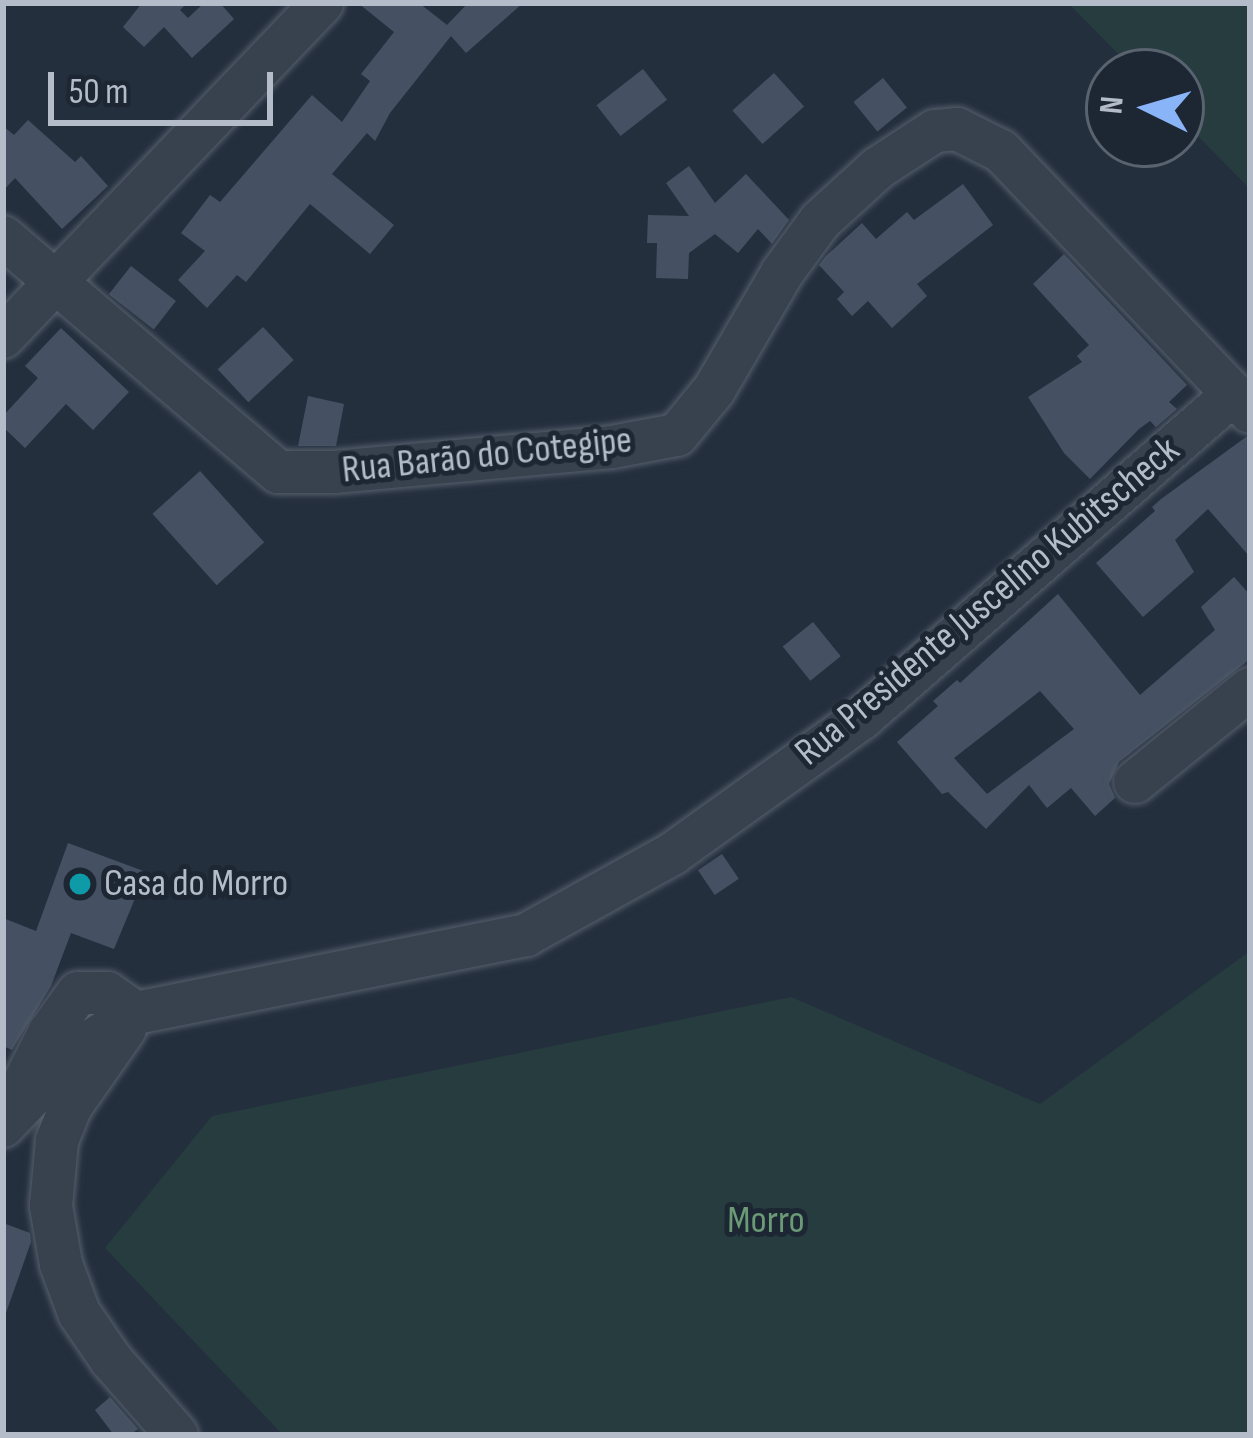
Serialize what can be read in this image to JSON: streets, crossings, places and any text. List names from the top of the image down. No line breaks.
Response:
{"streets":{"street":["Rua Barão do Cotegipe","Rua Presidente Juscelino Kubitscheck"]},"crossings":[["Rua Barão do Cotegipe","Rua Presidente Juscelino Kubitscheck"]],"parks":["Morro"],"places":["Casa do Morro"],"scale_bar":"50 m","north":"left"}
